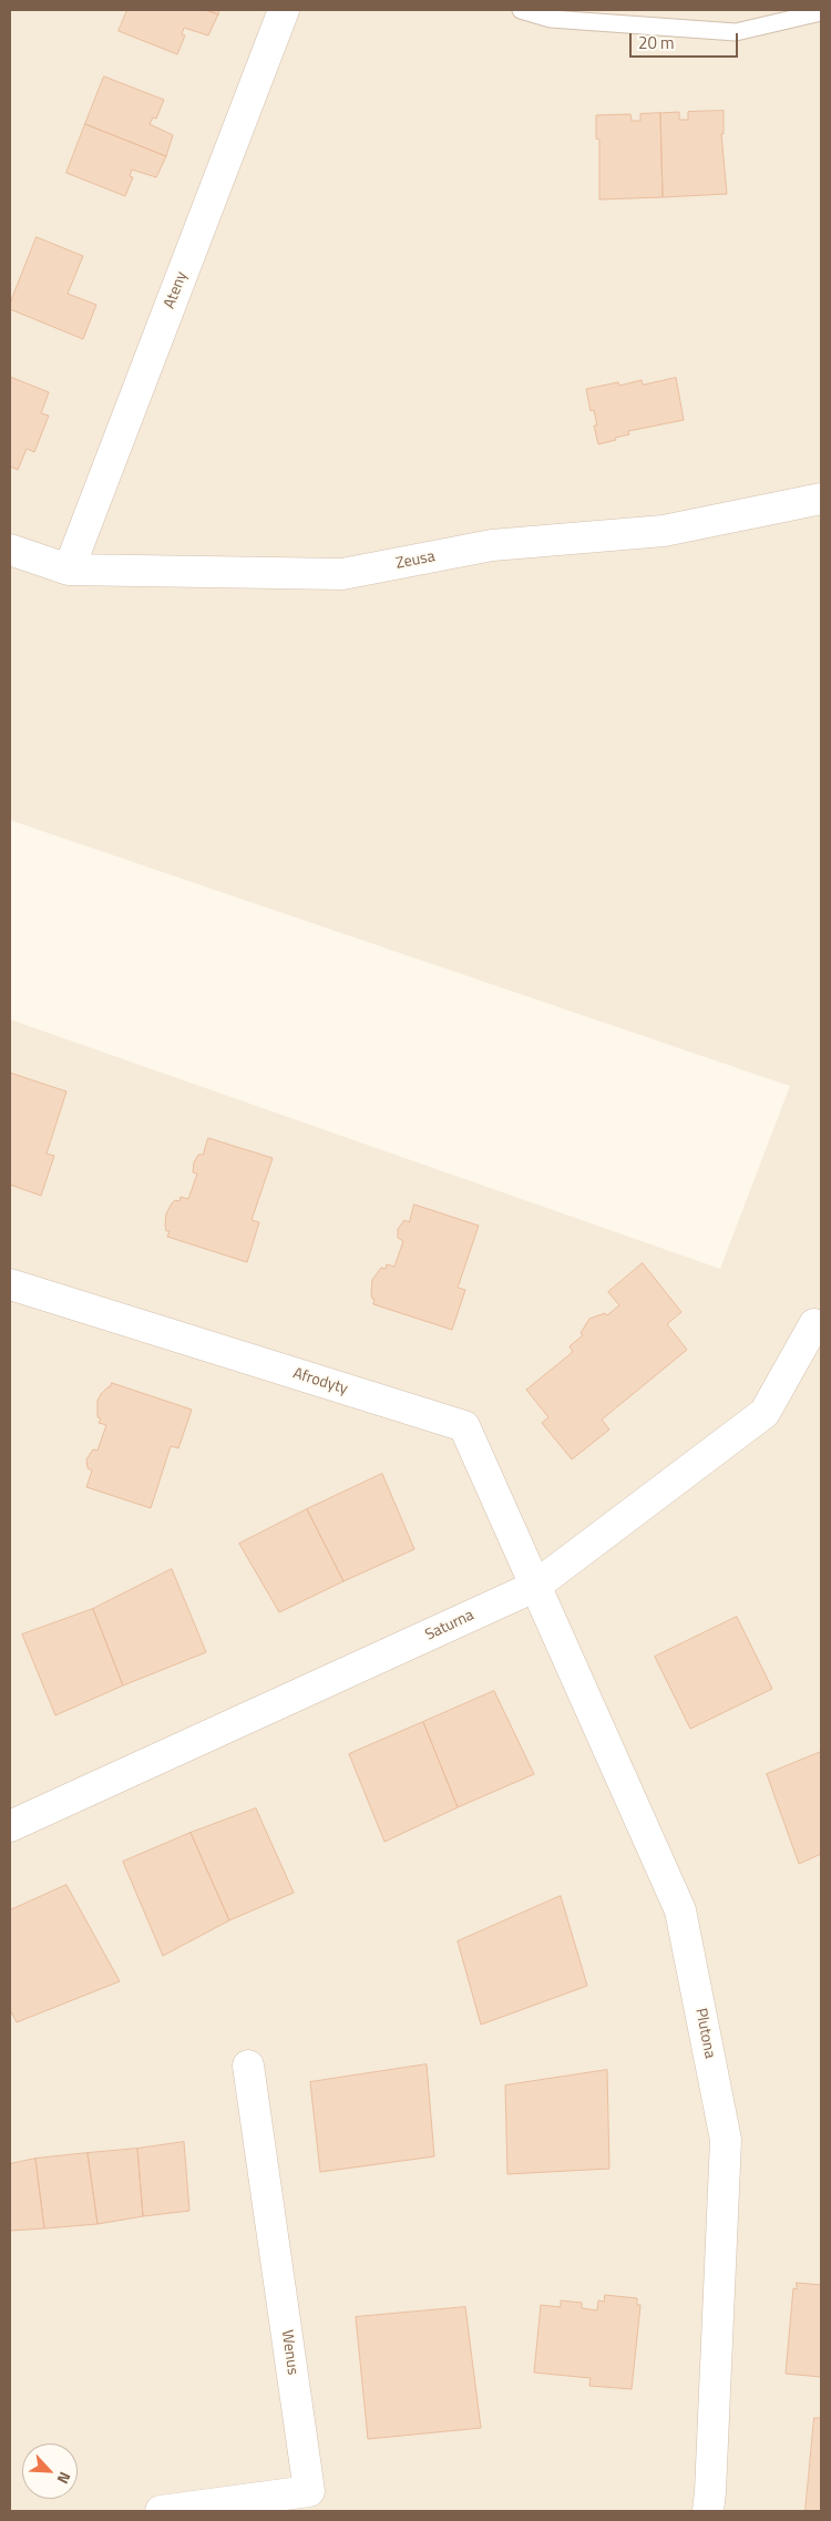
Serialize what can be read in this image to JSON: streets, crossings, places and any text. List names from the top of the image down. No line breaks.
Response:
{"streets":{"street":["Ateny","Zeusa","Afrodyty","Saturna","Plutona","Wenus"]},"crossings":[["Ateny","Zeusa"],["Afrodyty","Saturna"],["Afrodyty","Plutona"],["Saturna","Plutona"]],"scale_bar":"20 m","north":"bottom right"}
